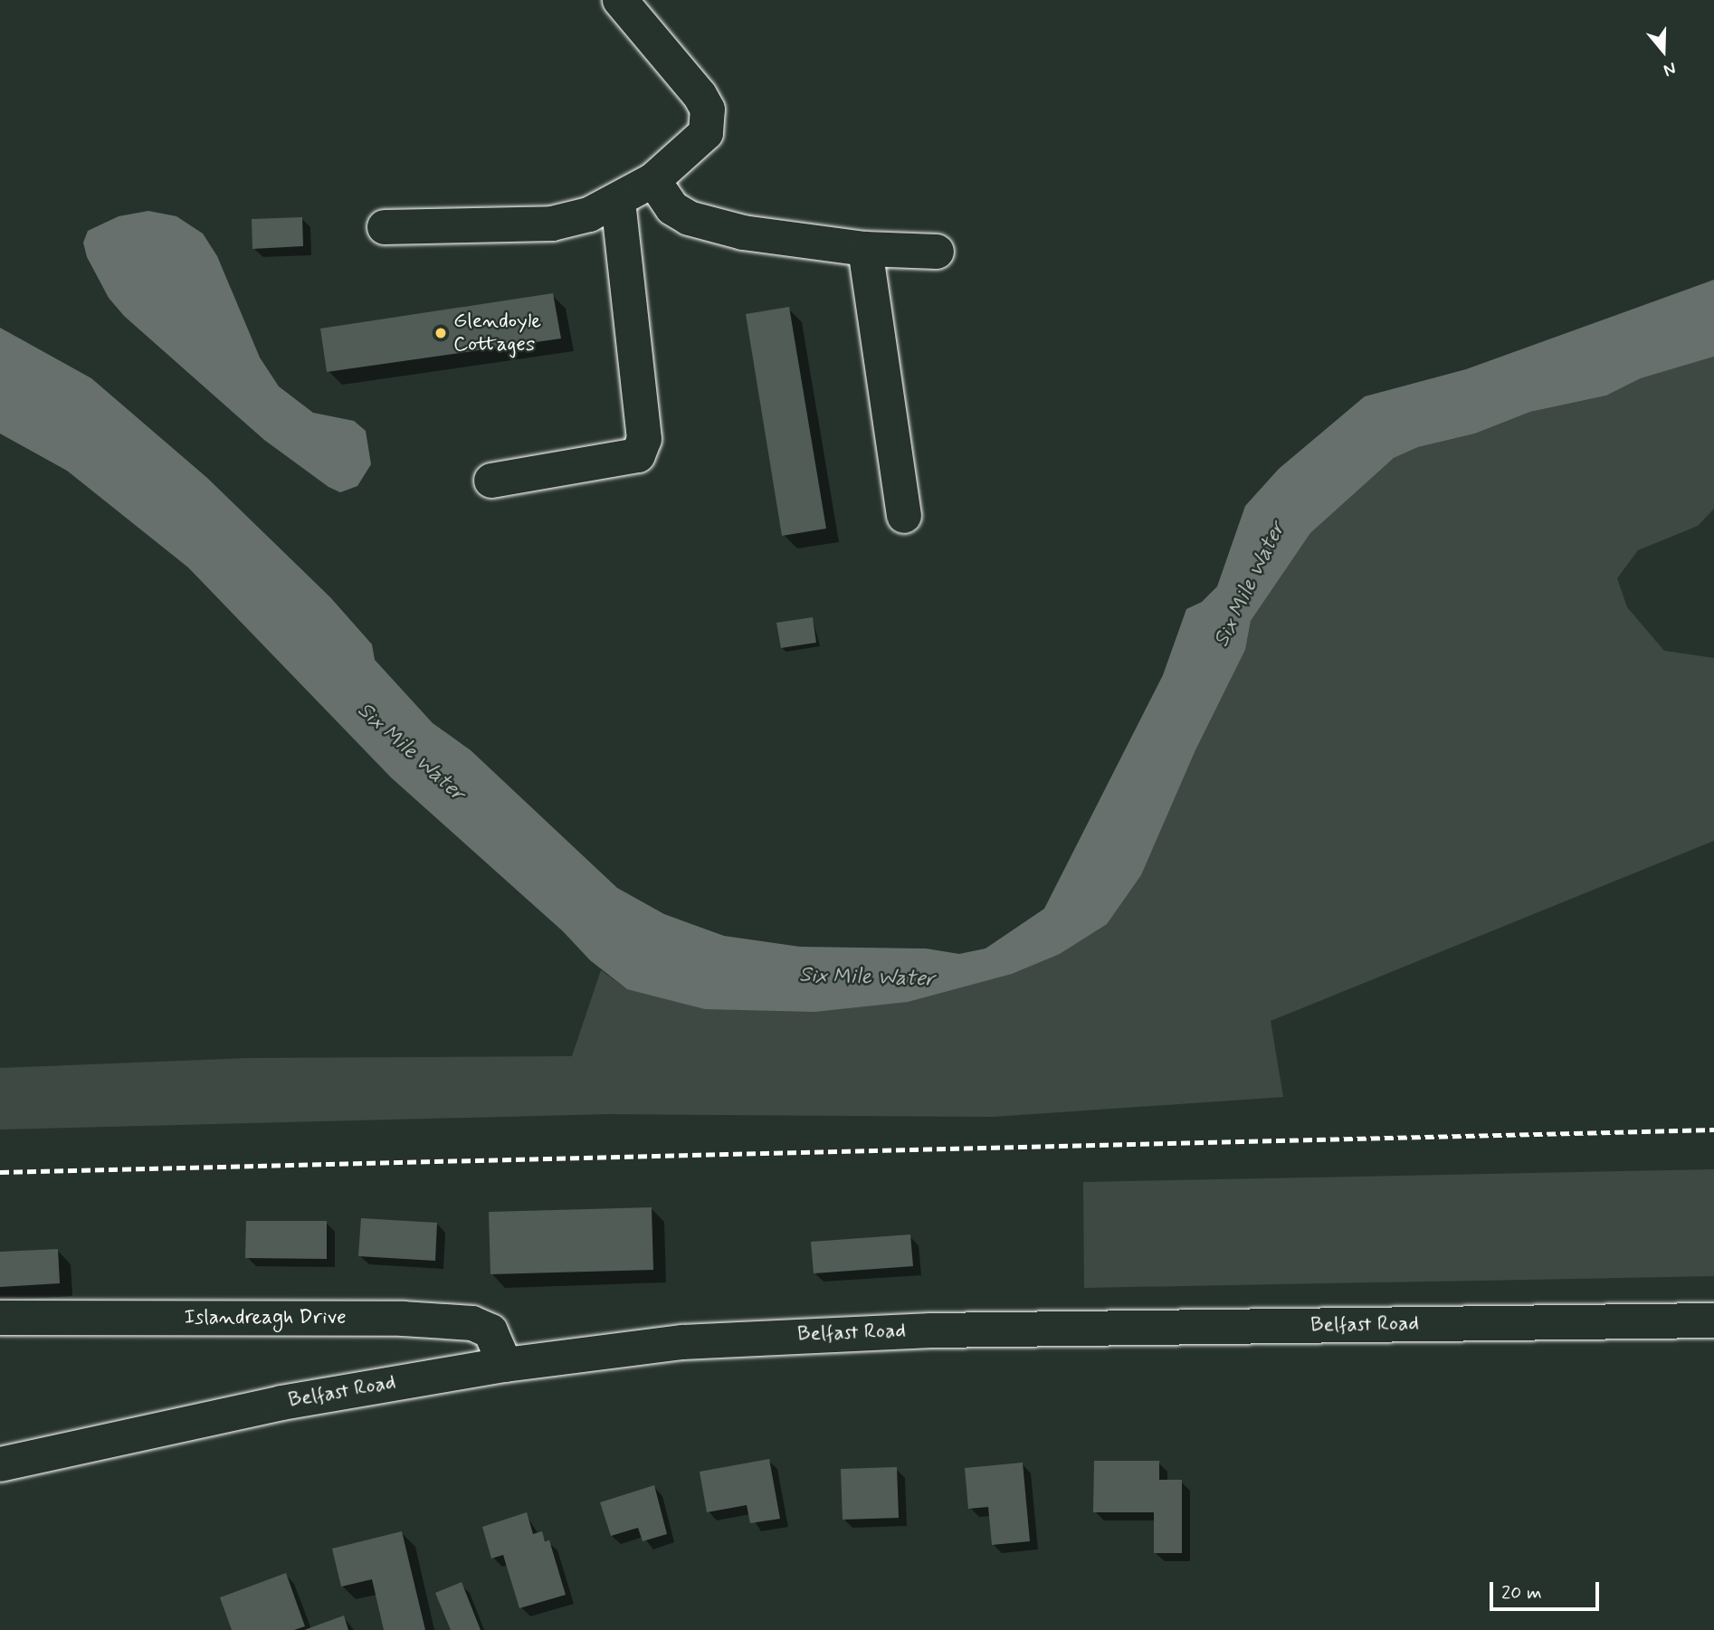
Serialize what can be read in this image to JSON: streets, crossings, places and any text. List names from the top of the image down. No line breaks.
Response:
{"streets":{"main road":["Islandreagh Drive","Belfast Road"]},"crossings":[["Islandreagh Drive","Belfast Road"]],"water":["Six Mile Water"],"places":["Glendoyle Cottages"],"scale_bar":"20 m","north":"bottom"}
